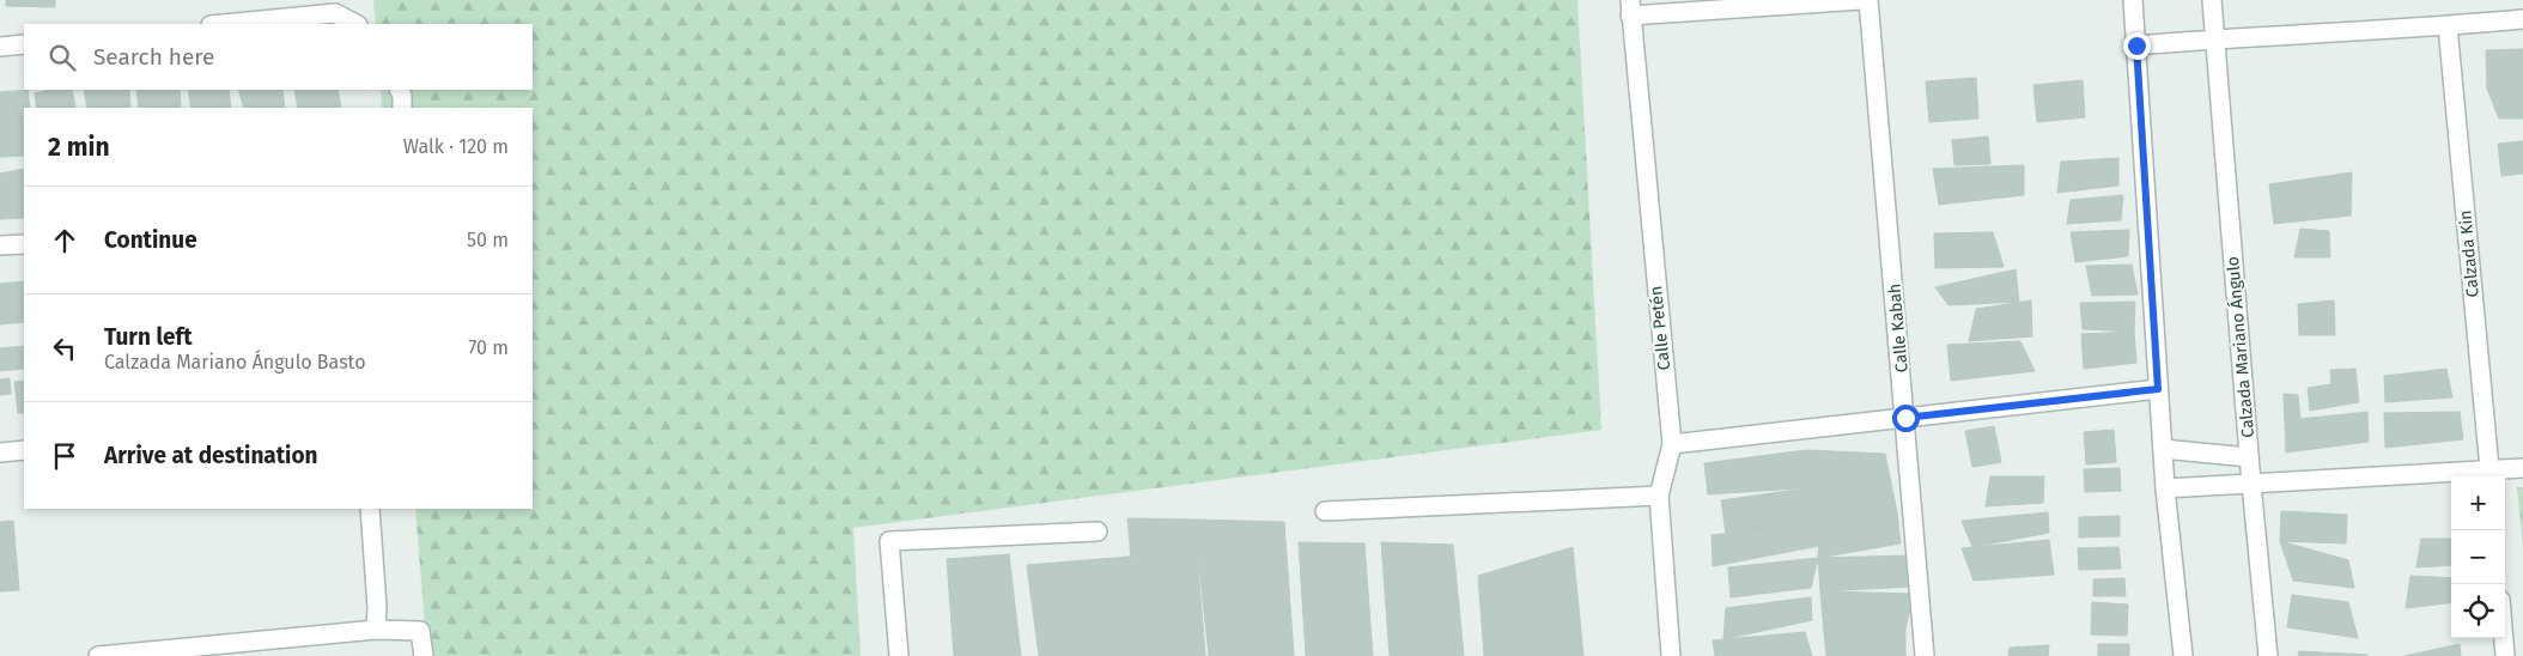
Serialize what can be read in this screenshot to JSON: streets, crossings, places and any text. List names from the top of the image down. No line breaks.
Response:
{"streets":{"street":["Calzada Kin","Calle Petén","Calle Kabah","Calzada Mariano Ángulo"]},"page":{"search":"Search here","heading":["2 min","Walk · 120 m"],"list":[["Continue","50 m"],["Turn left","Calzada Mariano Ángulo Basto","70 m"],"Arrive at destination"],"map_buttons":["+","−"]}}
